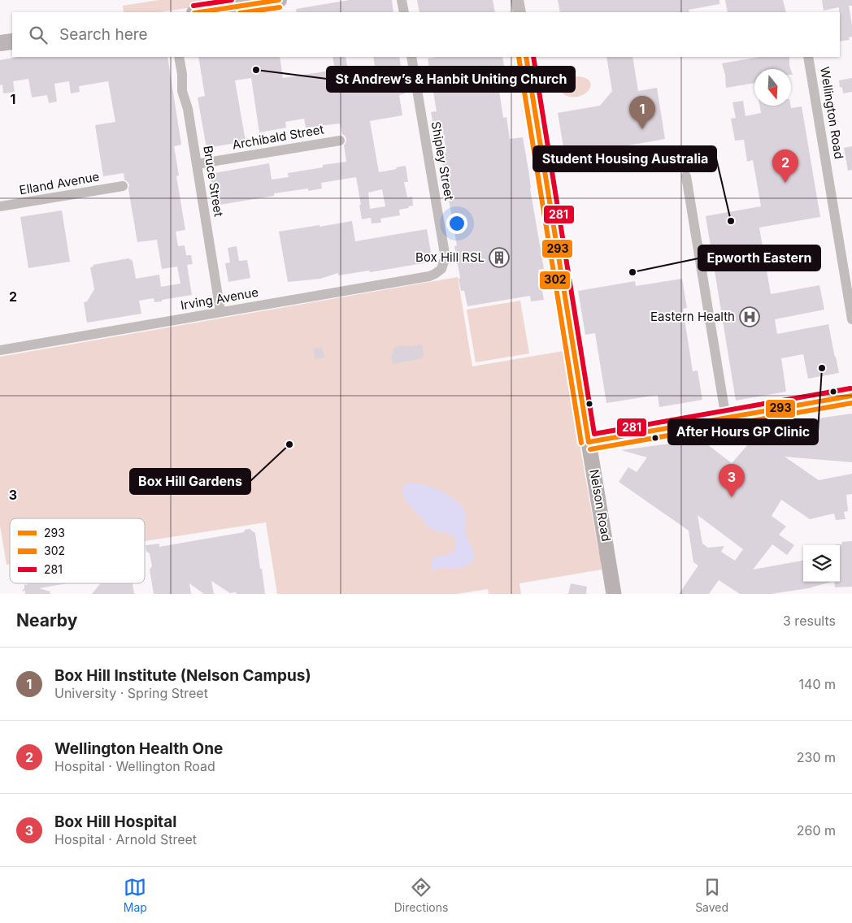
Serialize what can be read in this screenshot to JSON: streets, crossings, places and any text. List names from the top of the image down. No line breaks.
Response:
{"streets":{"main road":["Nelson Road"],"street":["Wellington Road","Archibald Street","Shipley Street","Bruce Street","Elland Avenue","Irving Avenue"]},"crossings":[["Archibald Street","Bruce Street"],["Shipley Street","Irving Avenue"],["Bruce Street","Irving Avenue"]],"places":{"other":["St Andrew’s & Hanbit Uniting Church","Student Housing Australia","Epworth Eastern","After Hours GP Clinic","Box Hill Gardens"],"building":["Box Hill RSL"],"hospital":["Eastern Health"]},"lines":["transit line 293","transit line 281","transit line 302"],"legend":["293","302","281"],"north":"bottom","page":{"search":"Search here","pins":["1","2","3"],"heading":["Nearby","3 results"],"list":[{"mark":"1","name":"Box Hill Institute (Nelson Campus)","note":"University · Spring Street","value":"140 m"},{"mark":"2","name":"Wellington Health One","note":"Hospital · Wellington Road","value":"230 m"},{"mark":"3","name":"Box Hill Hospital","note":"Hospital · Arnold Street","value":"260 m"}],"nav":["Map","Directions","Saved"]},"grid":{"rows":["1","2","3"]}}
